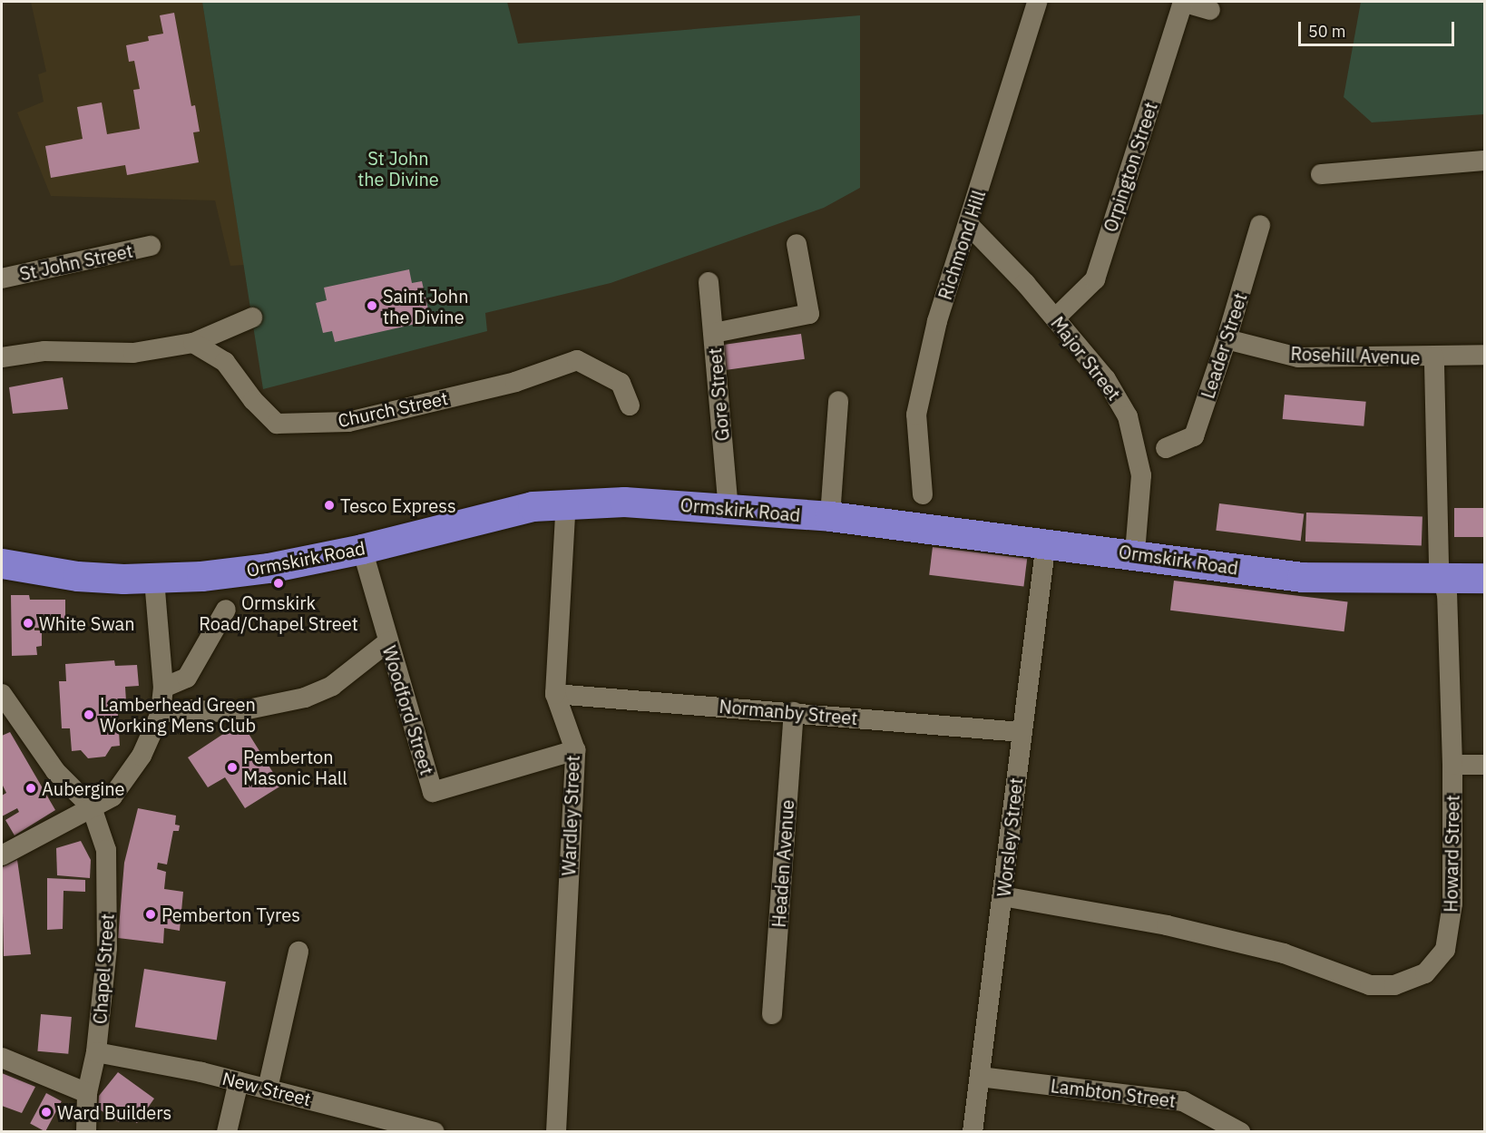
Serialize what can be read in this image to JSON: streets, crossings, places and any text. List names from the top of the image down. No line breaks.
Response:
{"streets":{"highway":["Ormskirk Road"],"street":["Orpington Street","Richmond Hill","St John Street","Leader Street","Rosehill Avenue","Major Street","Gore Street","Church Street","Woodford Street","Normanby Street","Wardley Street","Worsley Street","Howard Street","Headen Avenue","Chapel Street","New Street","Lambton Street"]},"crossings":[["Orpington Street","Major Street"],["Richmond Hill","Major Street"],["Leader Street","Rosehill Avenue"],["Rosehill Avenue","Howard Street"],["Major Street","Ormskirk Road"],["Gore Street","Ormskirk Road"],["Ormskirk Road","Woodford Street"],["Ormskirk Road","Wardley Street"],["Ormskirk Road","Worsley Street"],["Ormskirk Road","Howard Street"],["Woodford Street","Wardley Street"],["Normanby Street","Wardley Street"],["Normanby Street","Worsley Street"],["Normanby Street","Headen Avenue"],["Worsley Street","Howard Street"],["Worsley Street","Lambton Street"],["Chapel Street","New Street"]],"parks":["St John the Divine"],"places":["Saint John the Divine","Tesco Express","Ormskirk Road/Chapel Street","White Swan","Lamberhead Green Working Mens Club","Pemberton Masonic Hall","Aubergine","Pemberton Tyres","Ward Builders"],"scale_bar":"50 m"}
